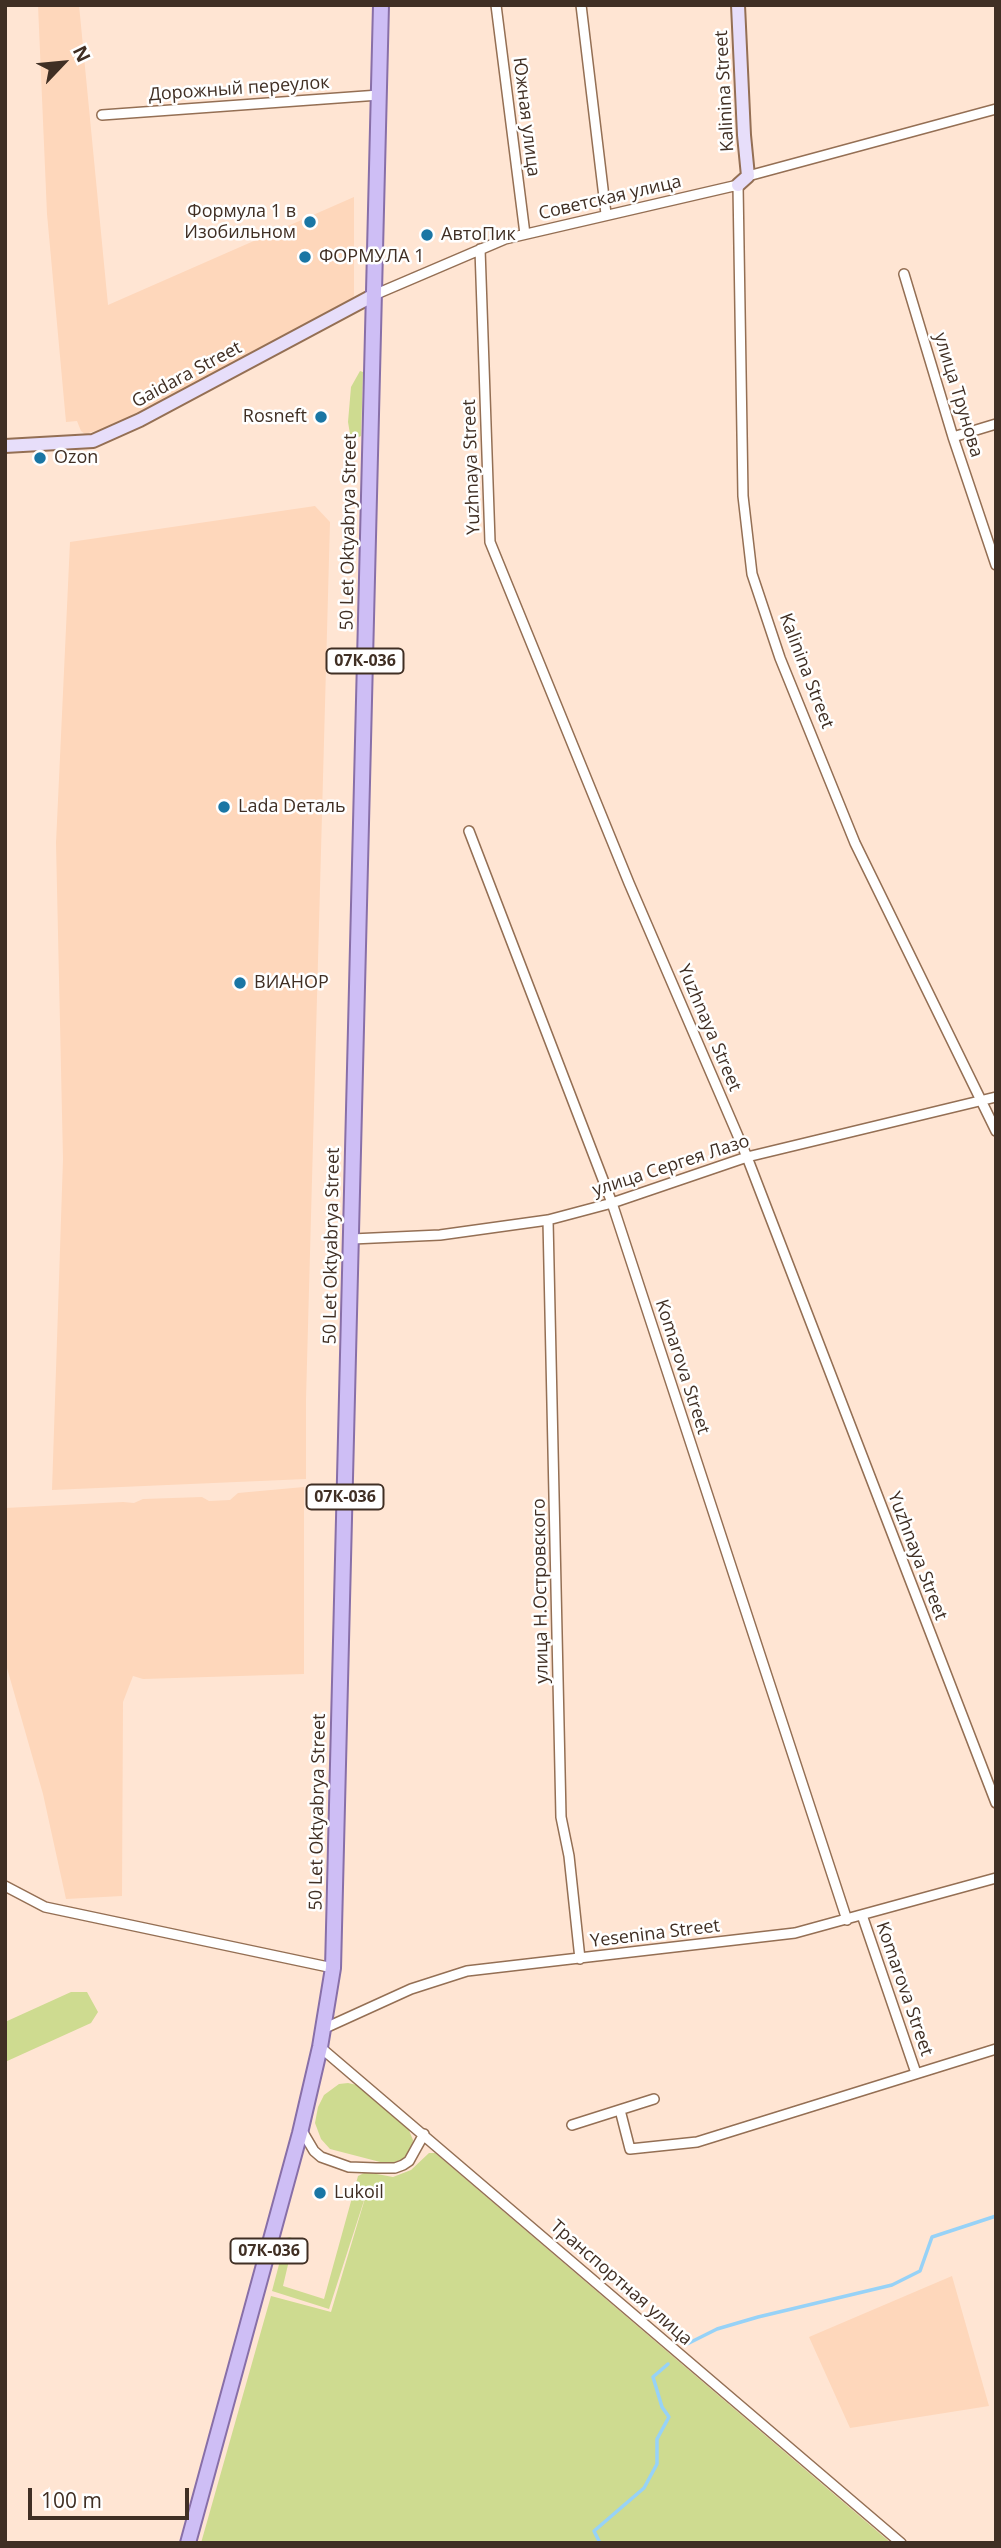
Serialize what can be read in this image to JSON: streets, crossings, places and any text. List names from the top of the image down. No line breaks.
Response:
{"streets":{"main road":["50 Let Oktyabrya Street","07К-036"],"street":["Дорожный переулок","Kalinina Street","Южная улица","Советская улица","Gaidara Street","улица Трунова","Yuzhnaya Street","улица Сергея Лазо","Komarova Street","улица Н.Островского","Yesenina Street","Kоmarova Street","Транспортная улица"]},"crossings":[["Дорожный переулок","50 Let Oktyabrya Street"],["Kalinina Street","Советская улица"],["Kalinina Street","улица Сергея Лазо"],["Южная улица","Советская улица"],["Советская улица","Gaidara Street"],["Советская улица","Yuzhnaya Street"],["Советская улица","50 Let Oktyabrya Street"],["Gaidara Street","50 Let Oktyabrya Street"],["Yuzhnaya Street","улица Сергея Лазо"],["50 Let Oktyabrya Street","улица Сергея Лазо"],["50 Let Oktyabrya Street","Yesenina Street"],["50 Let Oktyabrya Street","Транспортная улица"],["улица Сергея Лазо","Komarova Street"],["улица Сергея Лазо","улица Н.Островского"],["Komarova Street","Yesenina Street"],["улица Н.Островского","Yesenina Street"],["Yesenina Street","Kоmarova Street"]],"places":["Формула 1 в Изобильном","АвтоПик","ФОРМУЛА 1","Rosneft","Ozon","Lada Dеталь","ВИАНОР","Lukoil"],"scale_bar":"100 m","north":"top right"}
